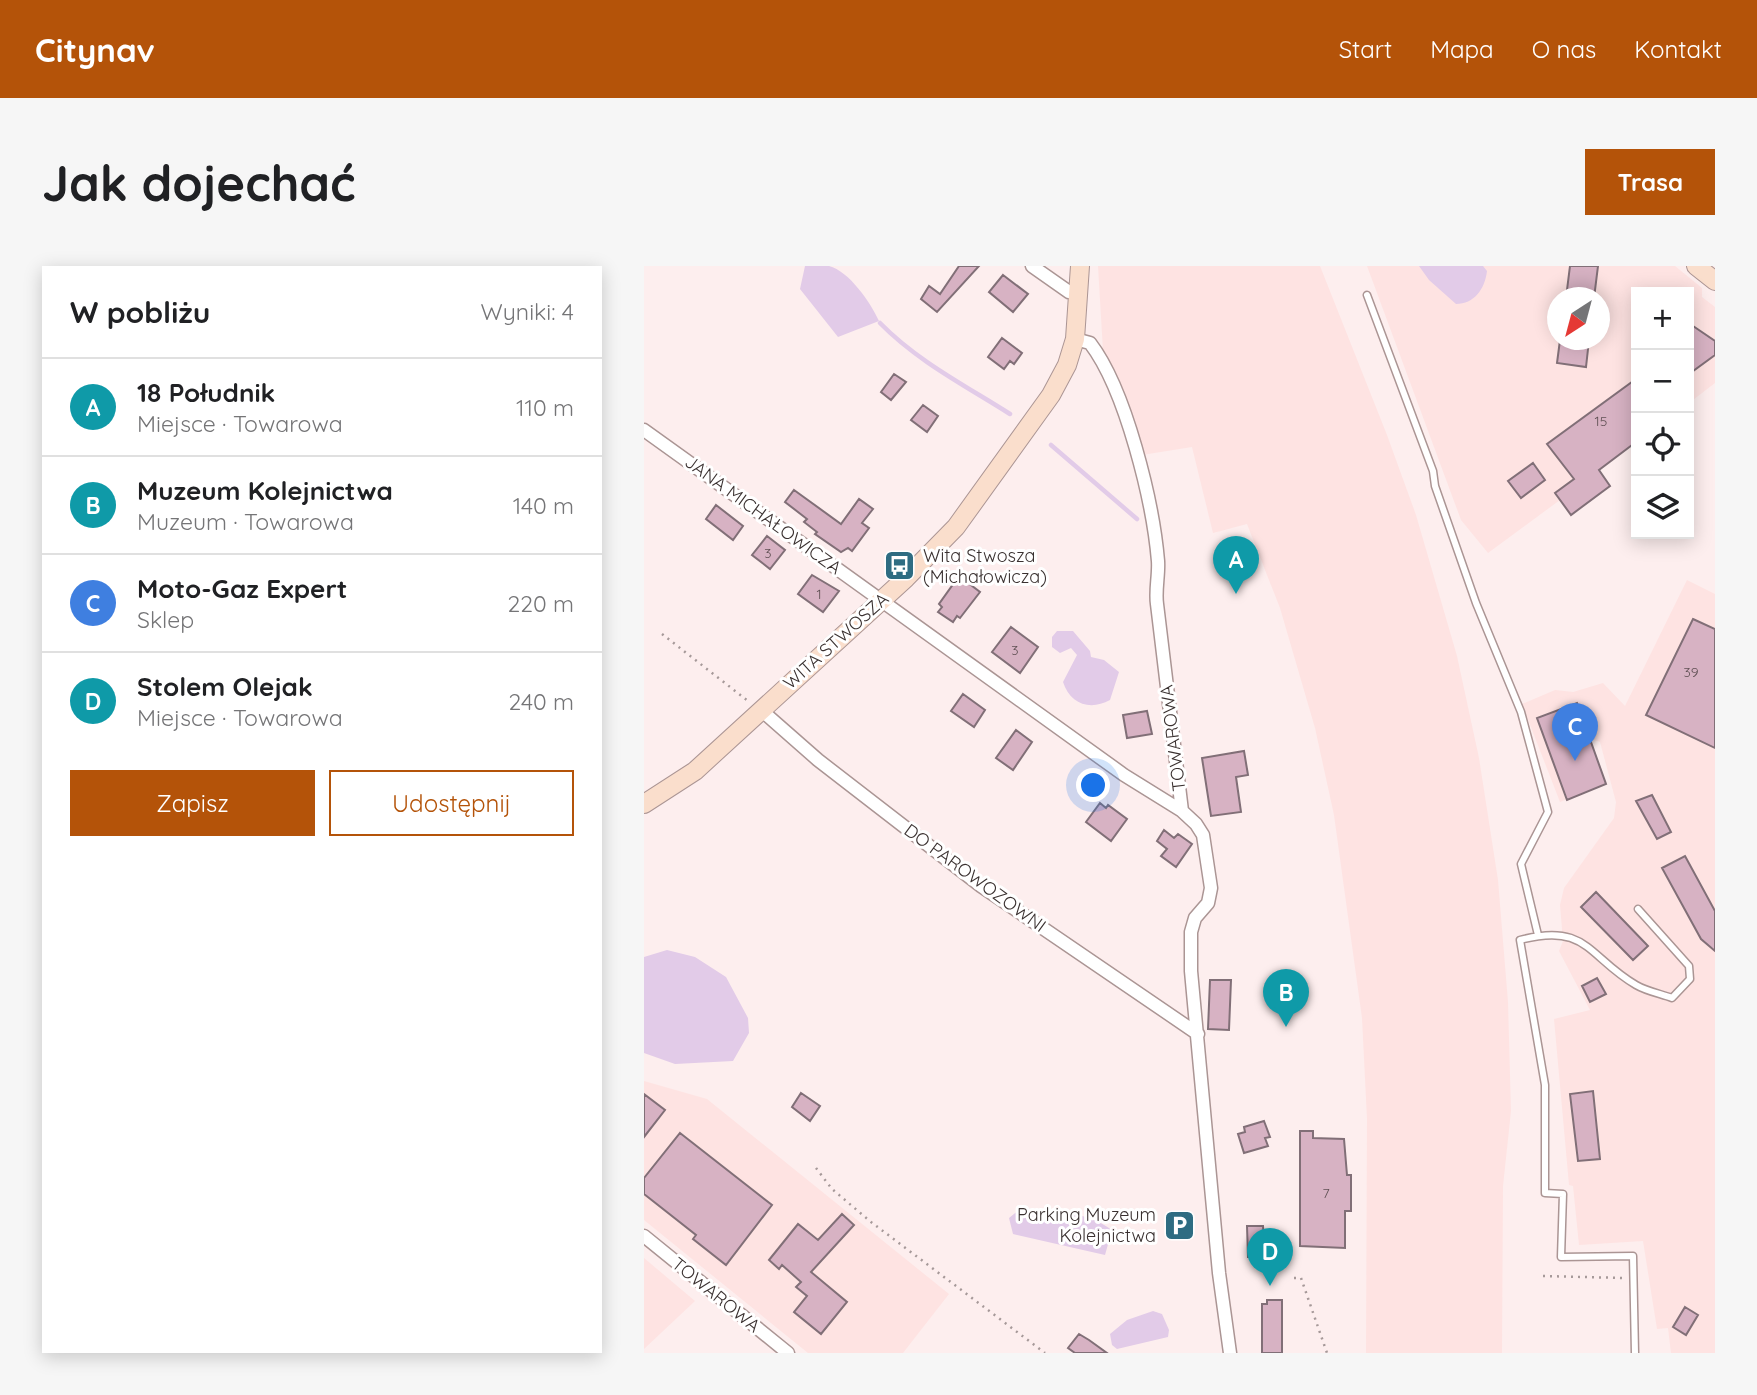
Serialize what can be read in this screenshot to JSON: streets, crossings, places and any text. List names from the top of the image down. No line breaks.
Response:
{"streets":{"street":["JANA MICHAŁOWICZA","WITA STWOSZA","TOWAROWA","DO PAROWOZOWNI"]},"crossings":[["JANA MICHAŁOWICZA","WITA STWOSZA"],["JANA MICHAŁOWICZA","TOWAROWA"],["WITA STWOSZA","TOWAROWA"],["WITA STWOSZA","DO PAROWOZOWNI"],["TOWAROWA","DO PAROWOZOWNI"]],"places":{"bus stop":["Wita Stwosza (Michałowicza)"],"parking":["Parking Muzeum Kolejnictwa"]},"house_numbers":["15","3","1","3","39","7"],"north":"bottom left","page":{"header":"Citynav","nav":["Start","Mapa","O nas","Kontakt"],"buttons":["Trasa",["Zapisz","Udostępnij"]],"title":"Jak dojechać","heading":["W pobliżu","Wyniki: 4"],"map_buttons":["+","−"],"list":[{"mark":"A","name":"18 Południk","note":"Miejsce · Towarowa","value":"110 m"},{"mark":"B","name":"Muzeum Kolejnictwa","note":"Muzeum · Towarowa","value":"140 m"},{"mark":"C","name":"Moto-Gaz Expert","note":"Sklep","value":"220 m"},{"mark":"D","name":"Stolem Olejak","note":"Miejsce · Towarowa","value":"240 m"}],"pins":["A","C","B","D"]}}
